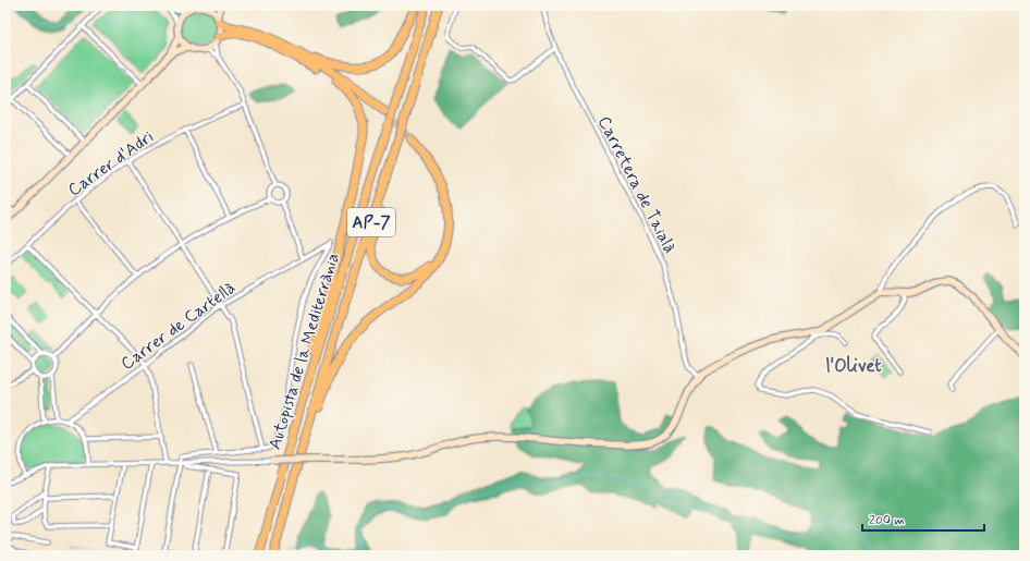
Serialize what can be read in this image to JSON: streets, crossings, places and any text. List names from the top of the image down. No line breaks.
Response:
{"streets":{"highway":["AP-7","Autopista de la Mediterrània"],"street":["Carrer d'Adri","Carretera de Taialà","Carrer de Cartellà"]},"districts":["l'Olivet"],"scale_bar":"200 m"}
